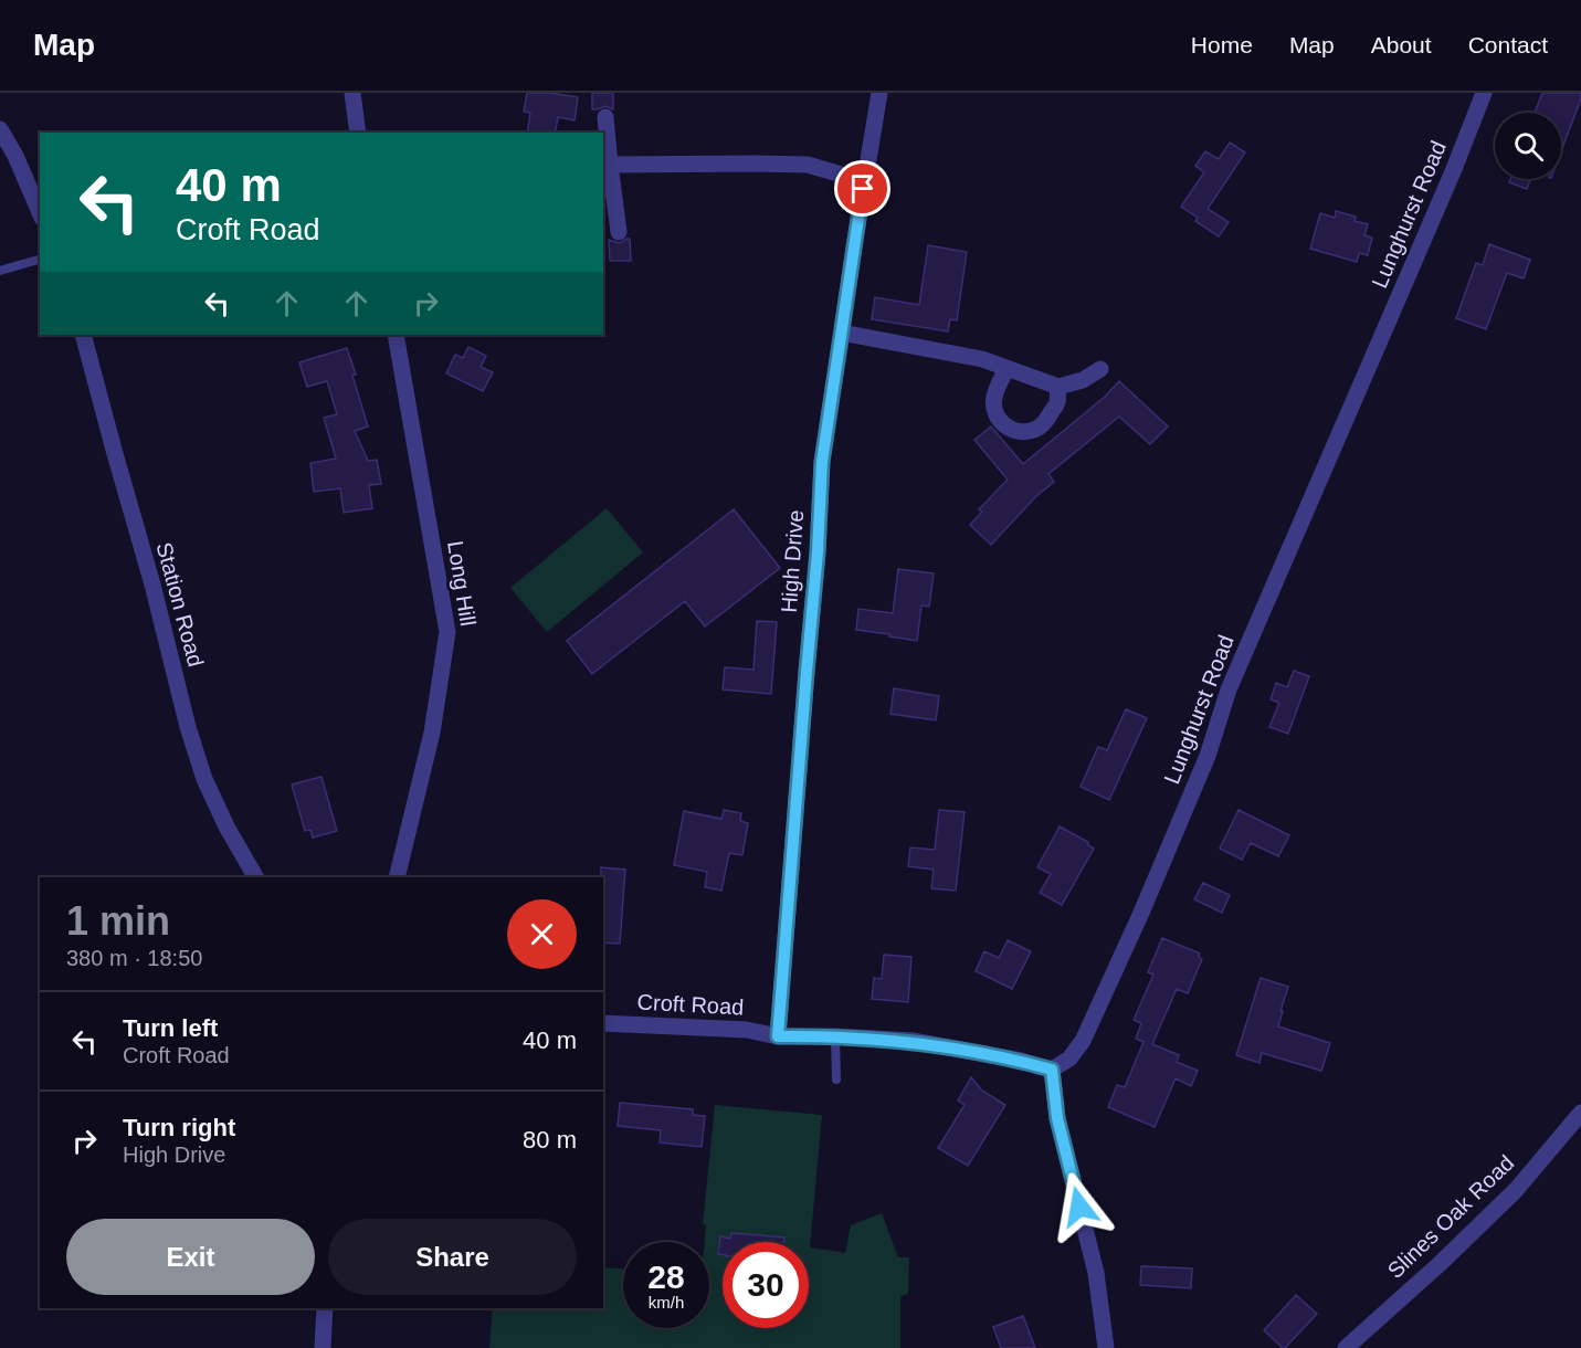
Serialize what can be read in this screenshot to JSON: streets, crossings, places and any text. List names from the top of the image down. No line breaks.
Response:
{"streets":{"street":["Lunghurst Road","High Drive","Long Hill","Station Road","Croft Road","Slines Oak Road"]},"crossings":[["Lunghurst Road","Croft Road"],["High Drive","Croft Road"]],"page":{"header":"Map","nav":["Home","Map","About","Contact"],"turn":["40 m","Croft Road"],"heading":["1 min","380 m · 18:50"],"list":[{"name":"Turn left","note":"Croft Road","value":"40 m"},{"name":"Turn right","note":"High Drive","value":"80 m"}],"buttons":["Exit","Share"],"speed":"28 km/h","limit":"30"}}
